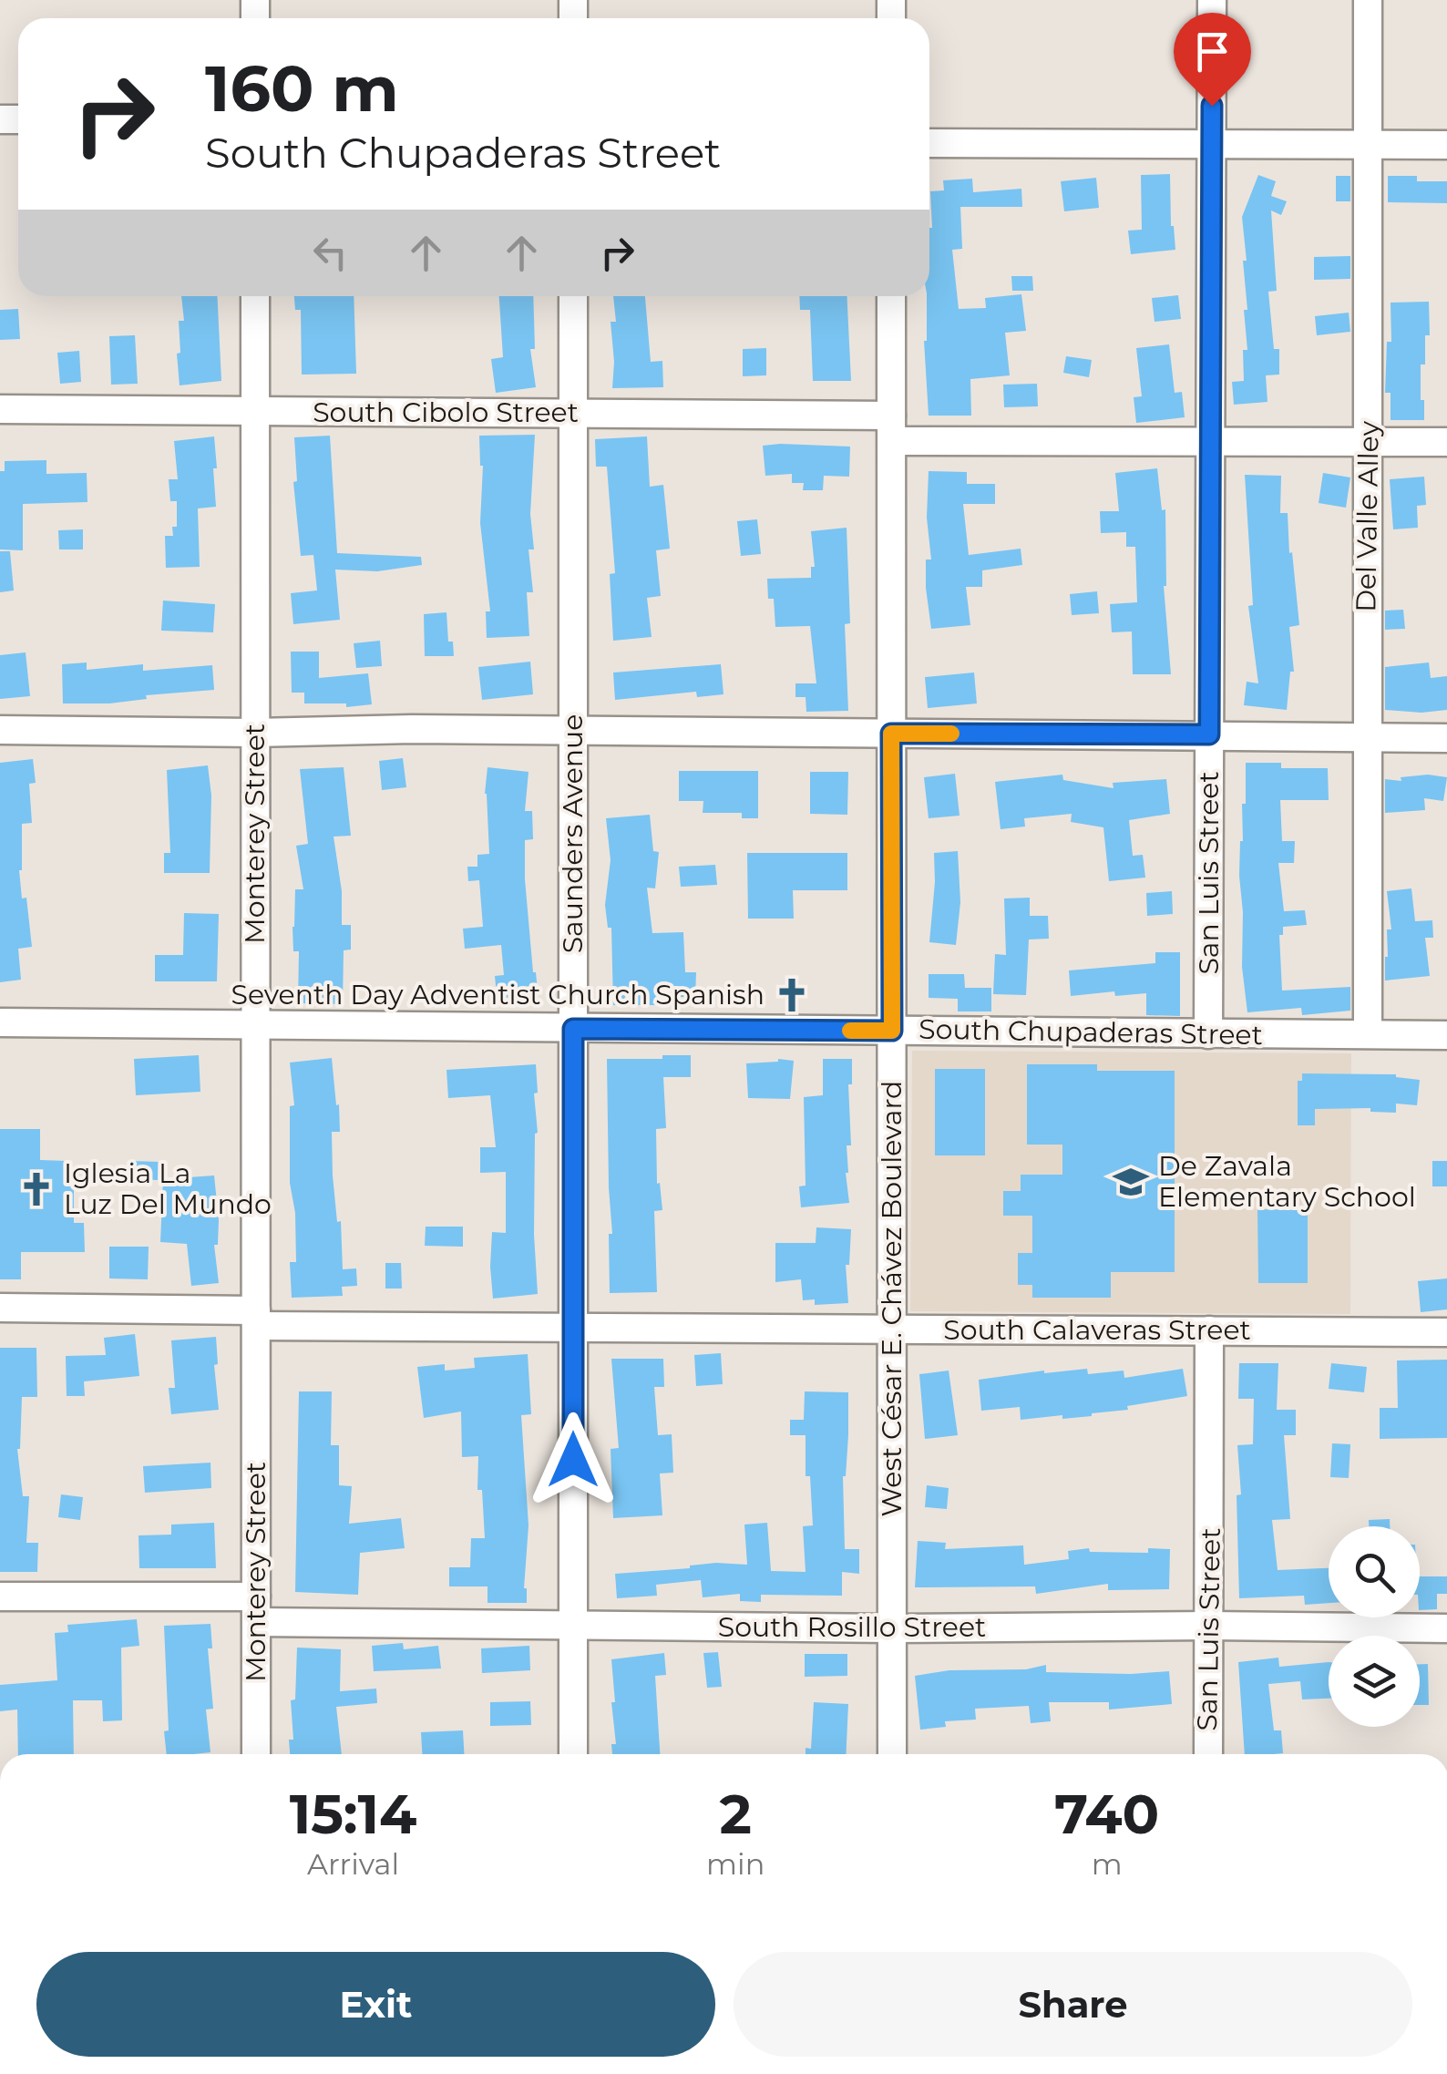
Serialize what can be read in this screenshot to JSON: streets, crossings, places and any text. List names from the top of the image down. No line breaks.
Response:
{"streets":{"street":["South Cibolo Street","Del Valle Alley","Monterey Street","Saunders Avenue","San Luis Street","South Chupaderas Street","West César E. Chávez Boulevard","South Calaveras Street","South Rosillo Street"]},"crossings":[["South Cibolo Street","Del Valle Alley"],["South Cibolo Street","Monterey Street"],["South Cibolo Street","Saunders Avenue"],["South Cibolo Street","San Luis Street"],["South Cibolo Street","West César E. Chávez Boulevard"],["Del Valle Alley","South Chupaderas Street"],["Monterey Street","South Chupaderas Street"],["Monterey Street","South Calaveras Street"],["Monterey Street","South Rosillo Street"],["Saunders Avenue","South Chupaderas Street"],["Saunders Avenue","South Calaveras Street"],["Saunders Avenue","South Rosillo Street"],["San Luis Street","South Chupaderas Street"],["San Luis Street","South Calaveras Street"],["San Luis Street","South Rosillo Street"],["South Chupaderas Street","West César E. Chávez Boulevard"],["West César E. Chávez Boulevard","South Calaveras Street"],["West César E. Chávez Boulevard","South Rosillo Street"]],"places":{"church":["Seventh Day Adventist Church Spanish","Iglesia La Luz Del Mundo"],"school or university":["De Zavala Elementary School"]},"page":{"turn":["160 m","South Chupaderas Street"],"eta":["15:14","Arrival","2","min","740","m"],"buttons":["Exit","Share"]}}
